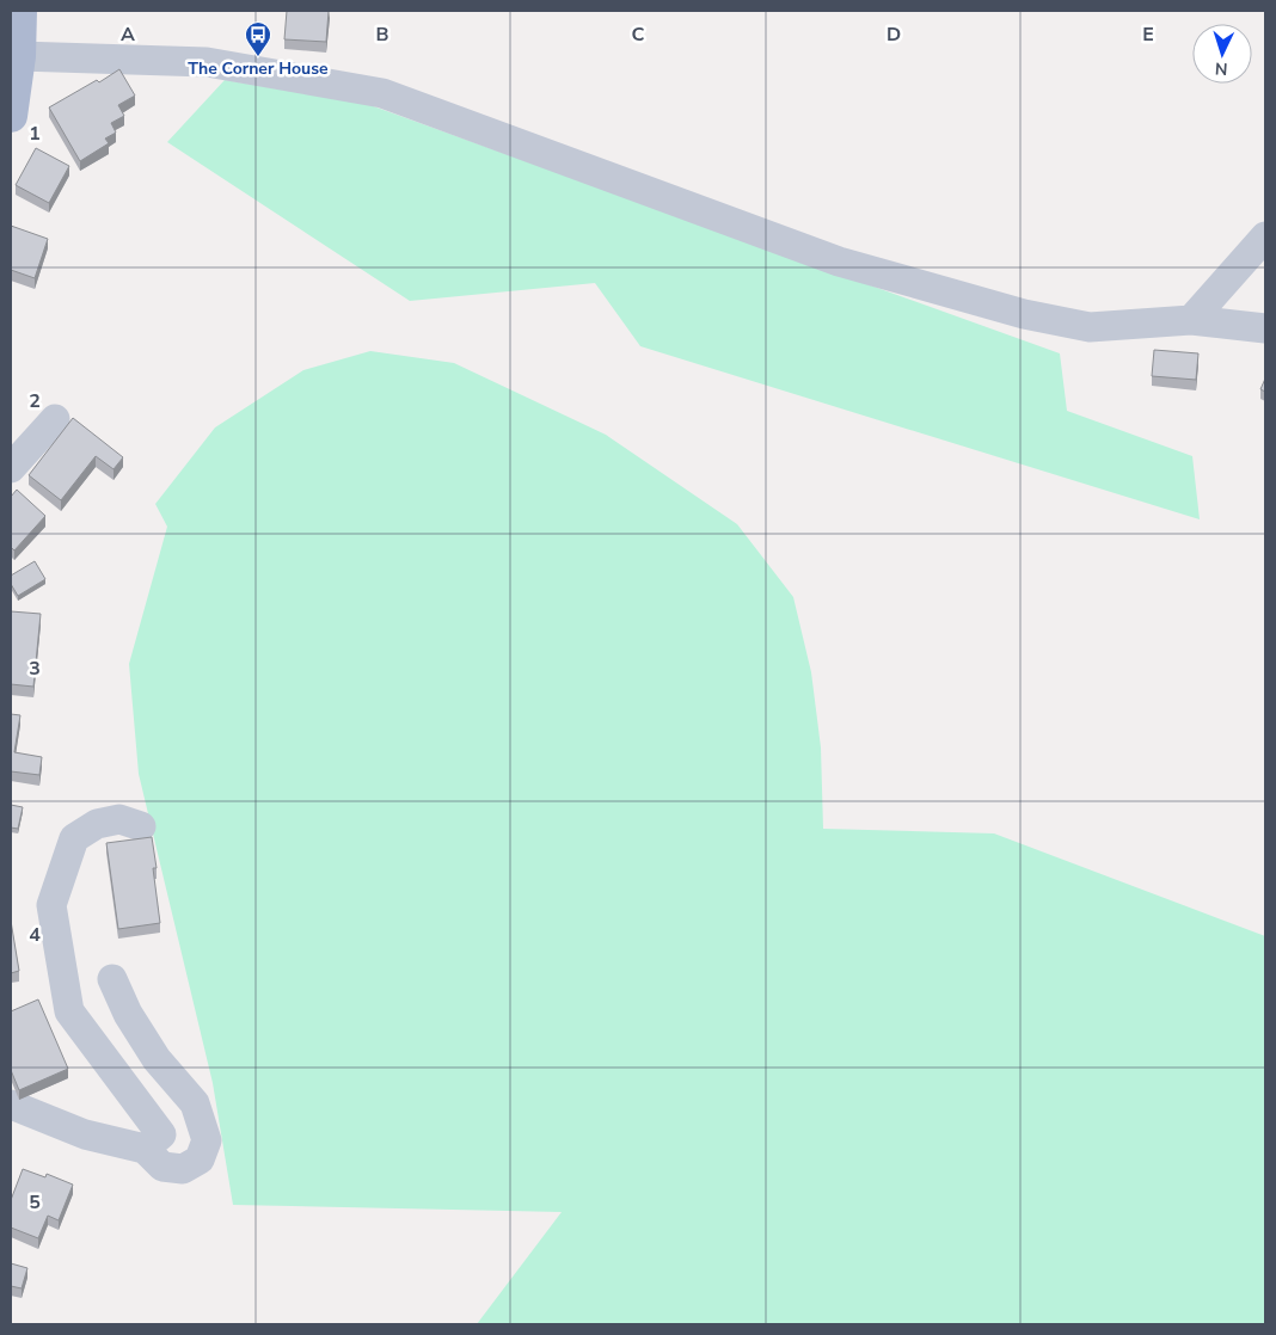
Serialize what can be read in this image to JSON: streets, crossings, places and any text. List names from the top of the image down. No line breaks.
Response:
{"places":{"bus stop":["The Corner House"]},"north":"bottom","grid":{"columns":["A","B","C","D","E"],"rows":["1","2","3","4","5"]}}
